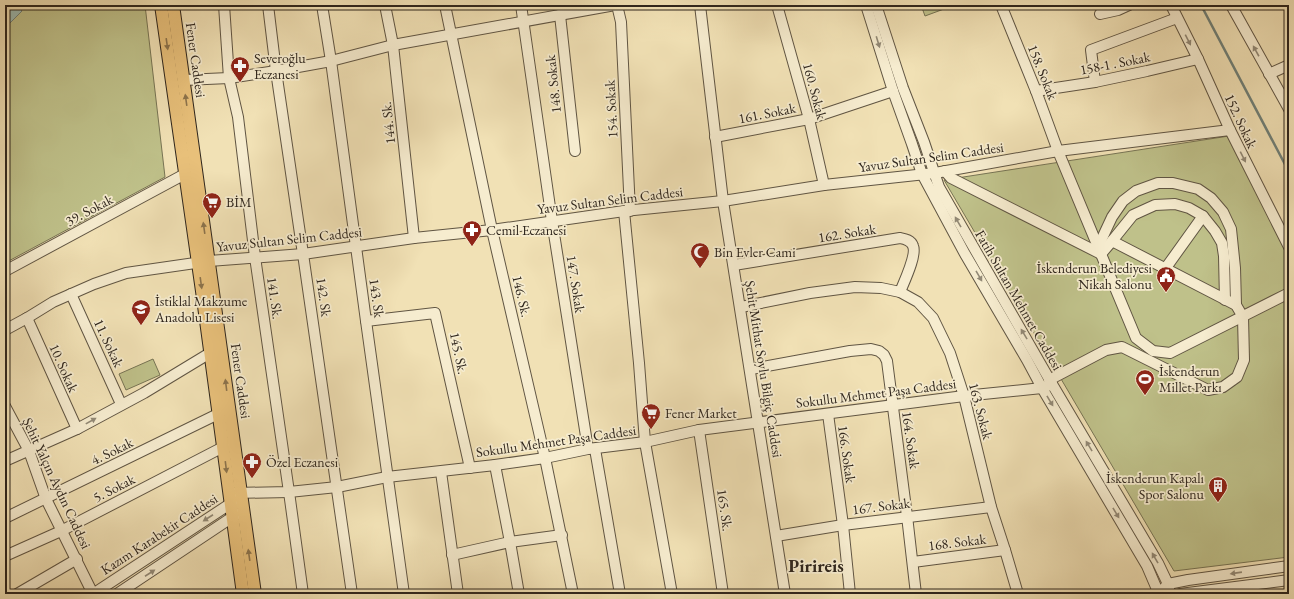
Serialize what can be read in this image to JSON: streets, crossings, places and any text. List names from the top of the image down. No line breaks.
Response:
{"streets":{"main road":["Fener Caddesi"],"street":["158-1 . Sokak","158. Sokak","148. Sokak","160. Sokak","154. Sokak","161. Sokak","152. Sokak","144. Sk.","Yavuz Sultan Selim Caddesi","39. Sokak","162. Sokak","147. Sokak","146. Sk.","142. Sk","141. Sk.","143. Sk","Fatih Sultan Mehmet Caddesi","11. Sokak","145. Sk.","10. Sokak","Şehit Mithat Soylu Bilgiç Caddesi","Sokullu Mehmet Paşa Caddesi","163. Sokak","164. Sokak","4. Sokak","166. Sokak","Şehit Yalçın Aydın Caddesi","5. Sokak","167. Sokak","165. Sk.","Kazım Karabekir Caddesi","168. Sokak"]},"crossings":[["Fener Caddesi","Yavuz Sultan Selim Caddesi"],["Fener Caddesi","39. Sokak"],["Fener Caddesi","Sokullu Mehmet Paşa Caddesi"],["Fener Caddesi","4. Sokak"],["Fener Caddesi","5. Sokak"],["Fener Caddesi","Kazım Karabekir Caddesi"],["158-1 . Sokak","158. Sokak"],["158-1 . Sokak","152. Sokak"],["158. Sokak","Yavuz Sultan Selim Caddesi"],["158. Sokak","Sokullu Mehmet Paşa Caddesi"],["160. Sokak","161. Sokak"],["160. Sokak","Yavuz Sultan Selim Caddesi"],["154. Sokak","Yavuz Sultan Selim Caddesi"],["154. Sokak","Sokullu Mehmet Paşa Caddesi"],["161. Sokak","Fatih Sultan Mehmet Caddesi"],["161. Sokak","Şehit Mithat Soylu Bilgiç Caddesi"],["152. Sokak","Yavuz Sultan Selim Caddesi"],["144. Sk.","Yavuz Sultan Selim Caddesi"],["Yavuz Sultan Selim Caddesi","147. Sokak"],["Yavuz Sultan Selim Caddesi","146. Sk."],["Yavuz Sultan Selim Caddesi","142. Sk"],["Yavuz Sultan Selim Caddesi","141. Sk."],["Yavuz Sultan Selim Caddesi","143. Sk"],["Yavuz Sultan Selim Caddesi","Fatih Sultan Mehmet Caddesi"],["Yavuz Sultan Selim Caddesi","11. Sokak"],["Yavuz Sultan Selim Caddesi","10. Sokak"],["Yavuz Sultan Selim Caddesi","Şehit Mithat Soylu Bilgiç Caddesi"],["162. Sokak","Şehit Mithat Soylu Bilgiç Caddesi"],["162. Sokak","163. Sokak"],["147. Sokak","Sokullu Mehmet Paşa Caddesi"],["146. Sk.","Sokullu Mehmet Paşa Caddesi"],["142. Sk","Sokullu Mehmet Paşa Caddesi"],["141. Sk.","Sokullu Mehmet Paşa Caddesi"],["143. Sk","145. Sk."],["143. Sk","Sokullu Mehmet Paşa Caddesi"],["Fatih Sultan Mehmet Caddesi","Sokullu Mehmet Paşa Caddesi"],["145. Sk.","Sokullu Mehmet Paşa Caddesi"],["Şehit Mithat Soylu Bilgiç Caddesi","Sokullu Mehmet Paşa Caddesi"],["Şehit Mithat Soylu Bilgiç Caddesi","163. Sokak"],["Şehit Mithat Soylu Bilgiç Caddesi","164. Sokak"],["Şehit Mithat Soylu Bilgiç Caddesi","167. Sokak"],["Sokullu Mehmet Paşa Caddesi","163. Sokak"],["Sokullu Mehmet Paşa Caddesi","164. Sokak"],["Sokullu Mehmet Paşa Caddesi","166. Sokak"],["Sokullu Mehmet Paşa Caddesi","165. Sk."],["Sokullu Mehmet Paşa Caddesi","Kazım Karabekir Caddesi"],["163. Sokak","167. Sokak"],["163. Sokak","168. Sokak"],["164. Sokak","167. Sokak"],["164. Sokak","168. Sokak"],["4. Sokak","Şehit Yalçın Aydın Caddesi"],["166. Sokak","167. Sokak"],["Şehit Yalçın Aydın Caddesi","5. Sokak"],["Şehit Yalçın Aydın Caddesi","Kazım Karabekir Caddesi"]],"districts":["Pirireis"],"places":{"pharmacy":["Severoğlu Eczanesi","Cemil Eczanesi","Özel Eczanesi"],"supermarket":["BİM","Fener Market"],"mosque":["Bin Evler Cami"],"public building":["İskenderun Belediyesi Nikah Salonu"],"school or university":["İstiklal Makzume Anadolu Lisesi"],"sports":["İskenderun Millet Parkı"],"building":["İskenderun Kapalı Spor Salonu"]}}
